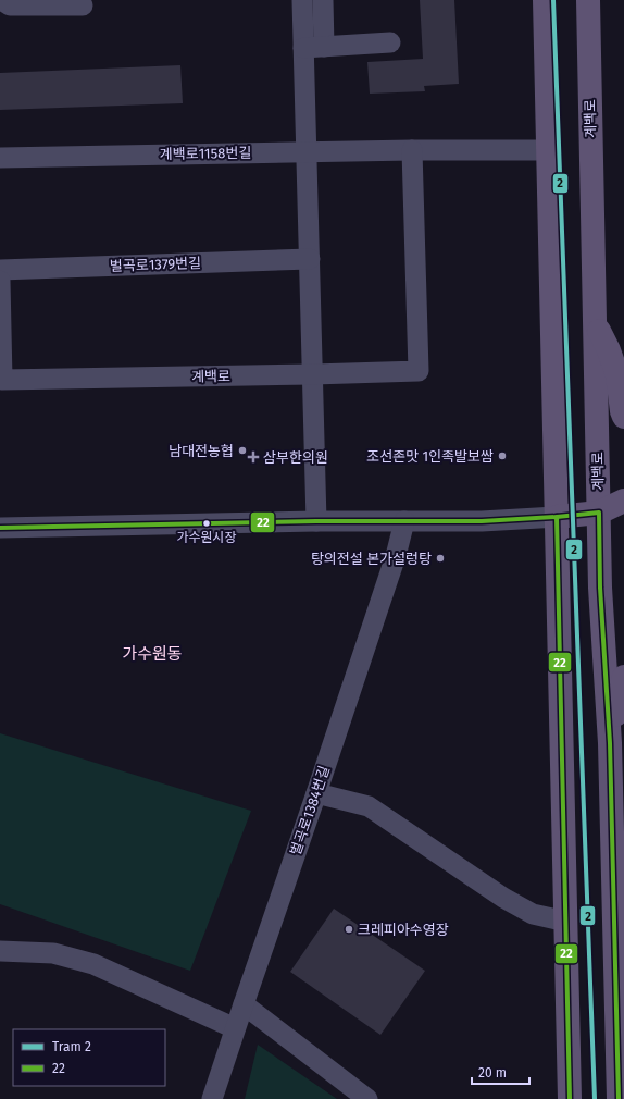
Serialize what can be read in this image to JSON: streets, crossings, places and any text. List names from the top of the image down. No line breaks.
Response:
{"streets":{"main road":["계백로"],"street":["계백로1158번길","벌곡로1379번길","벌곡로1384번길"]},"crossings":[["계백로","계백로1158번길"]],"districts":["가수원동"],"places":{"other":["남대전농협","조선존맛 1인족발보쌈","가수원시장","탕의전설 본가설렁탕","크레피아수영장"],"health":["삼부한의원"]},"lines":["tram line 2","transit line 22"],"legend":["Tram 2","22"],"scale_bar":"20 m"}
